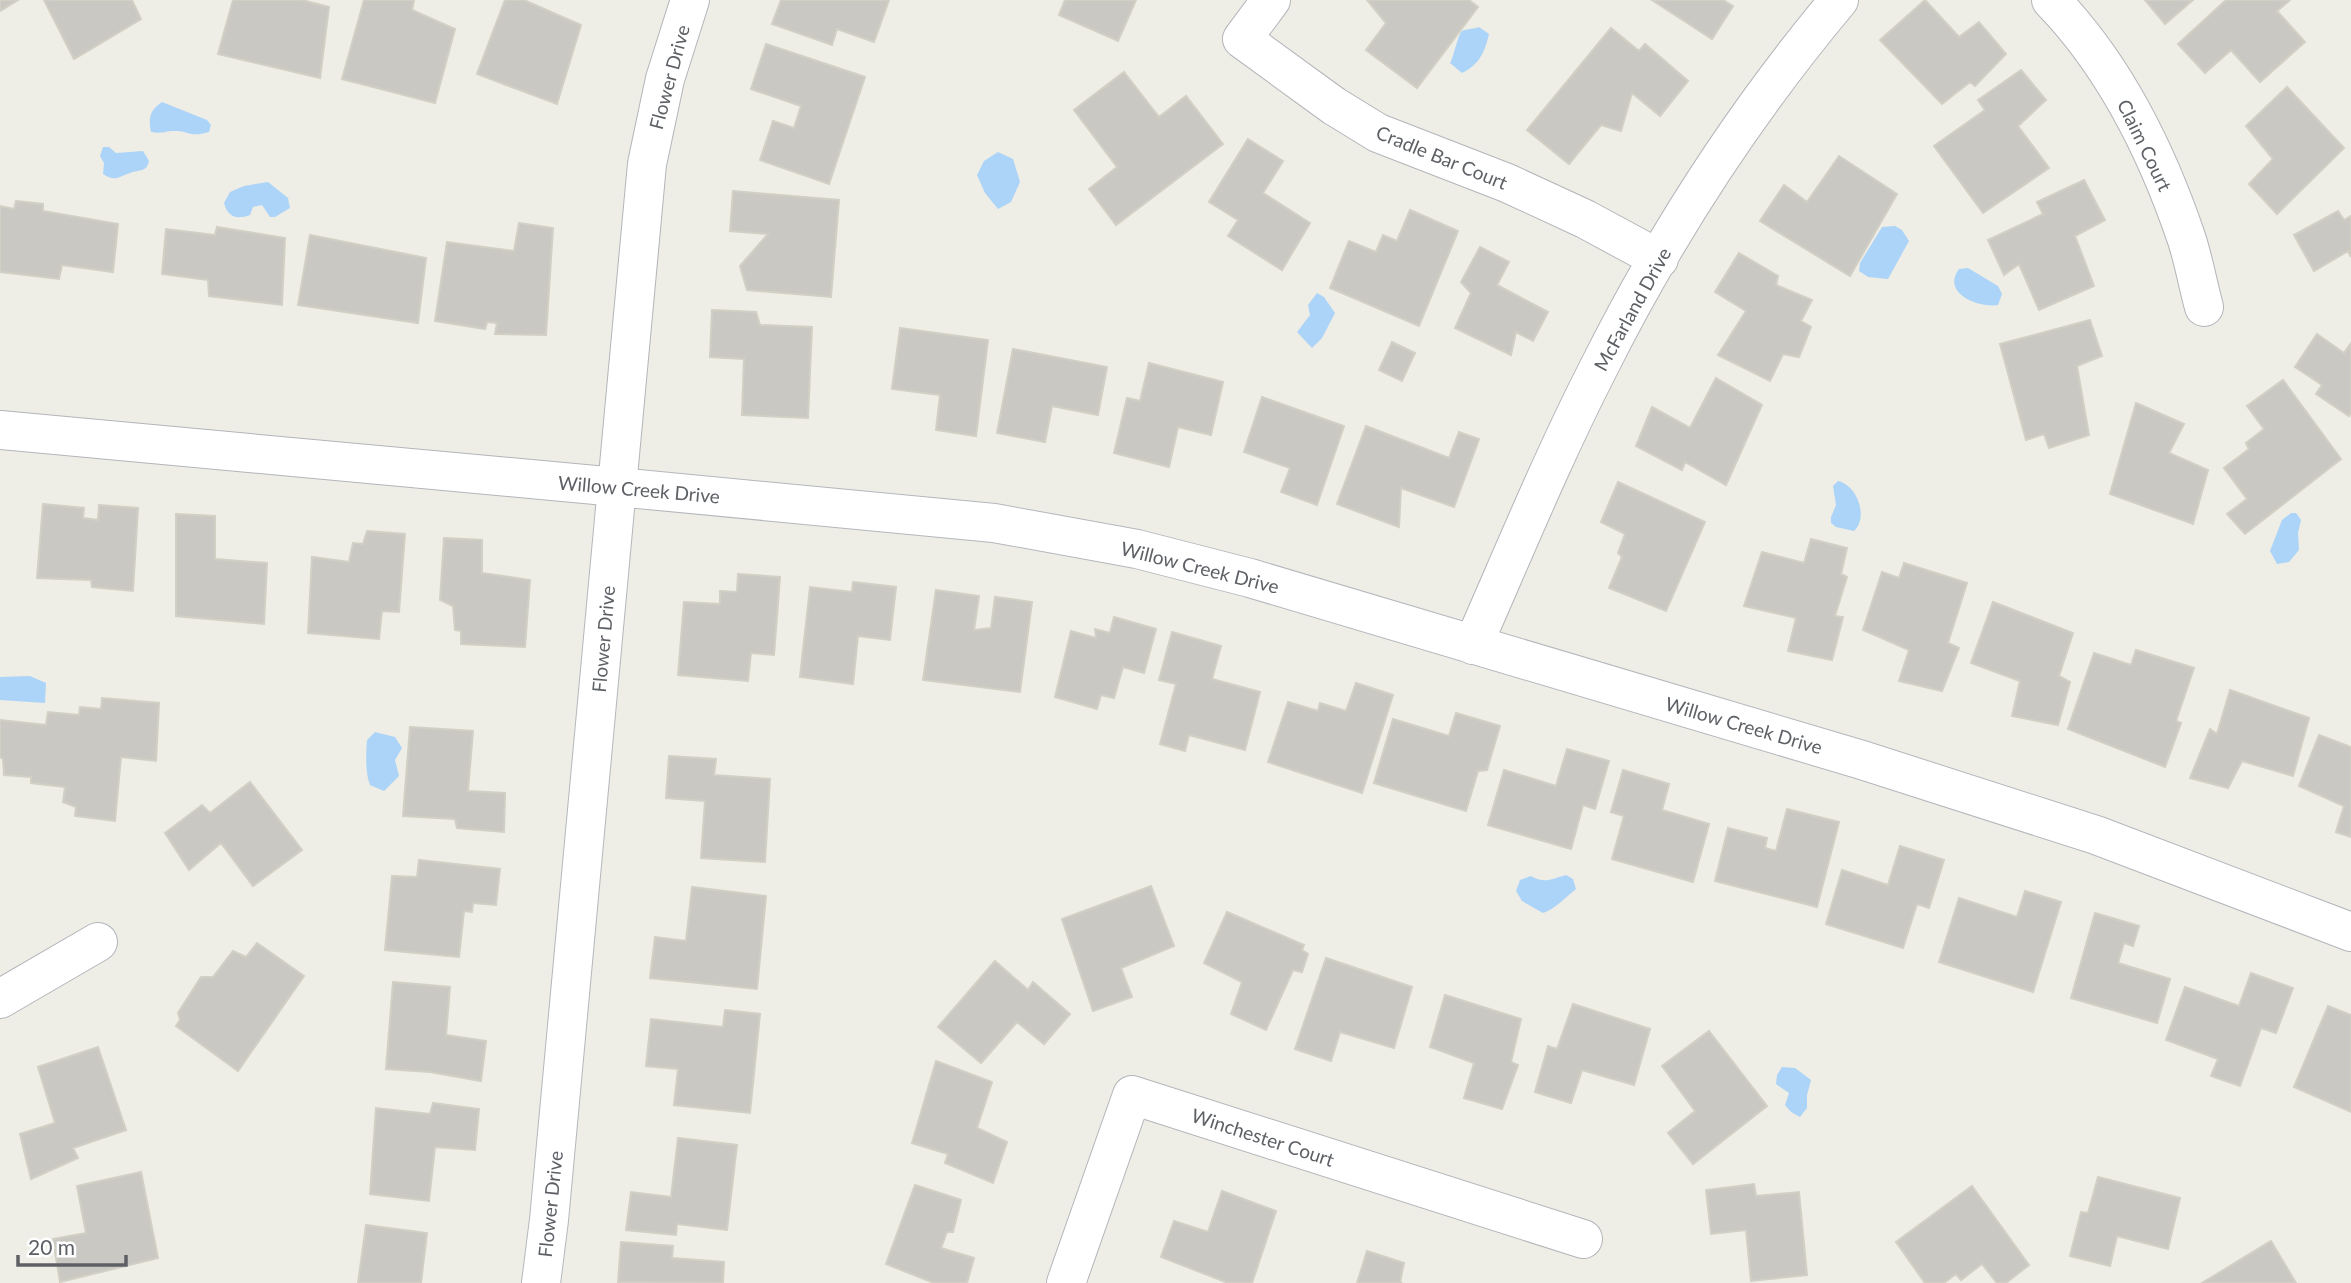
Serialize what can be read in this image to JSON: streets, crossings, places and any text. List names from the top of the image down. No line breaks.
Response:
{"streets":{"street":["Flower Drive","Claim Court","Cradle Bar Court","McFarland Drive","Willow Creek Drive","Winchester Court"]},"crossings":[["Flower Drive","Willow Creek Drive"],["Cradle Bar Court","McFarland Drive"],["McFarland Drive","Willow Creek Drive"]],"scale_bar":"20 m"}
